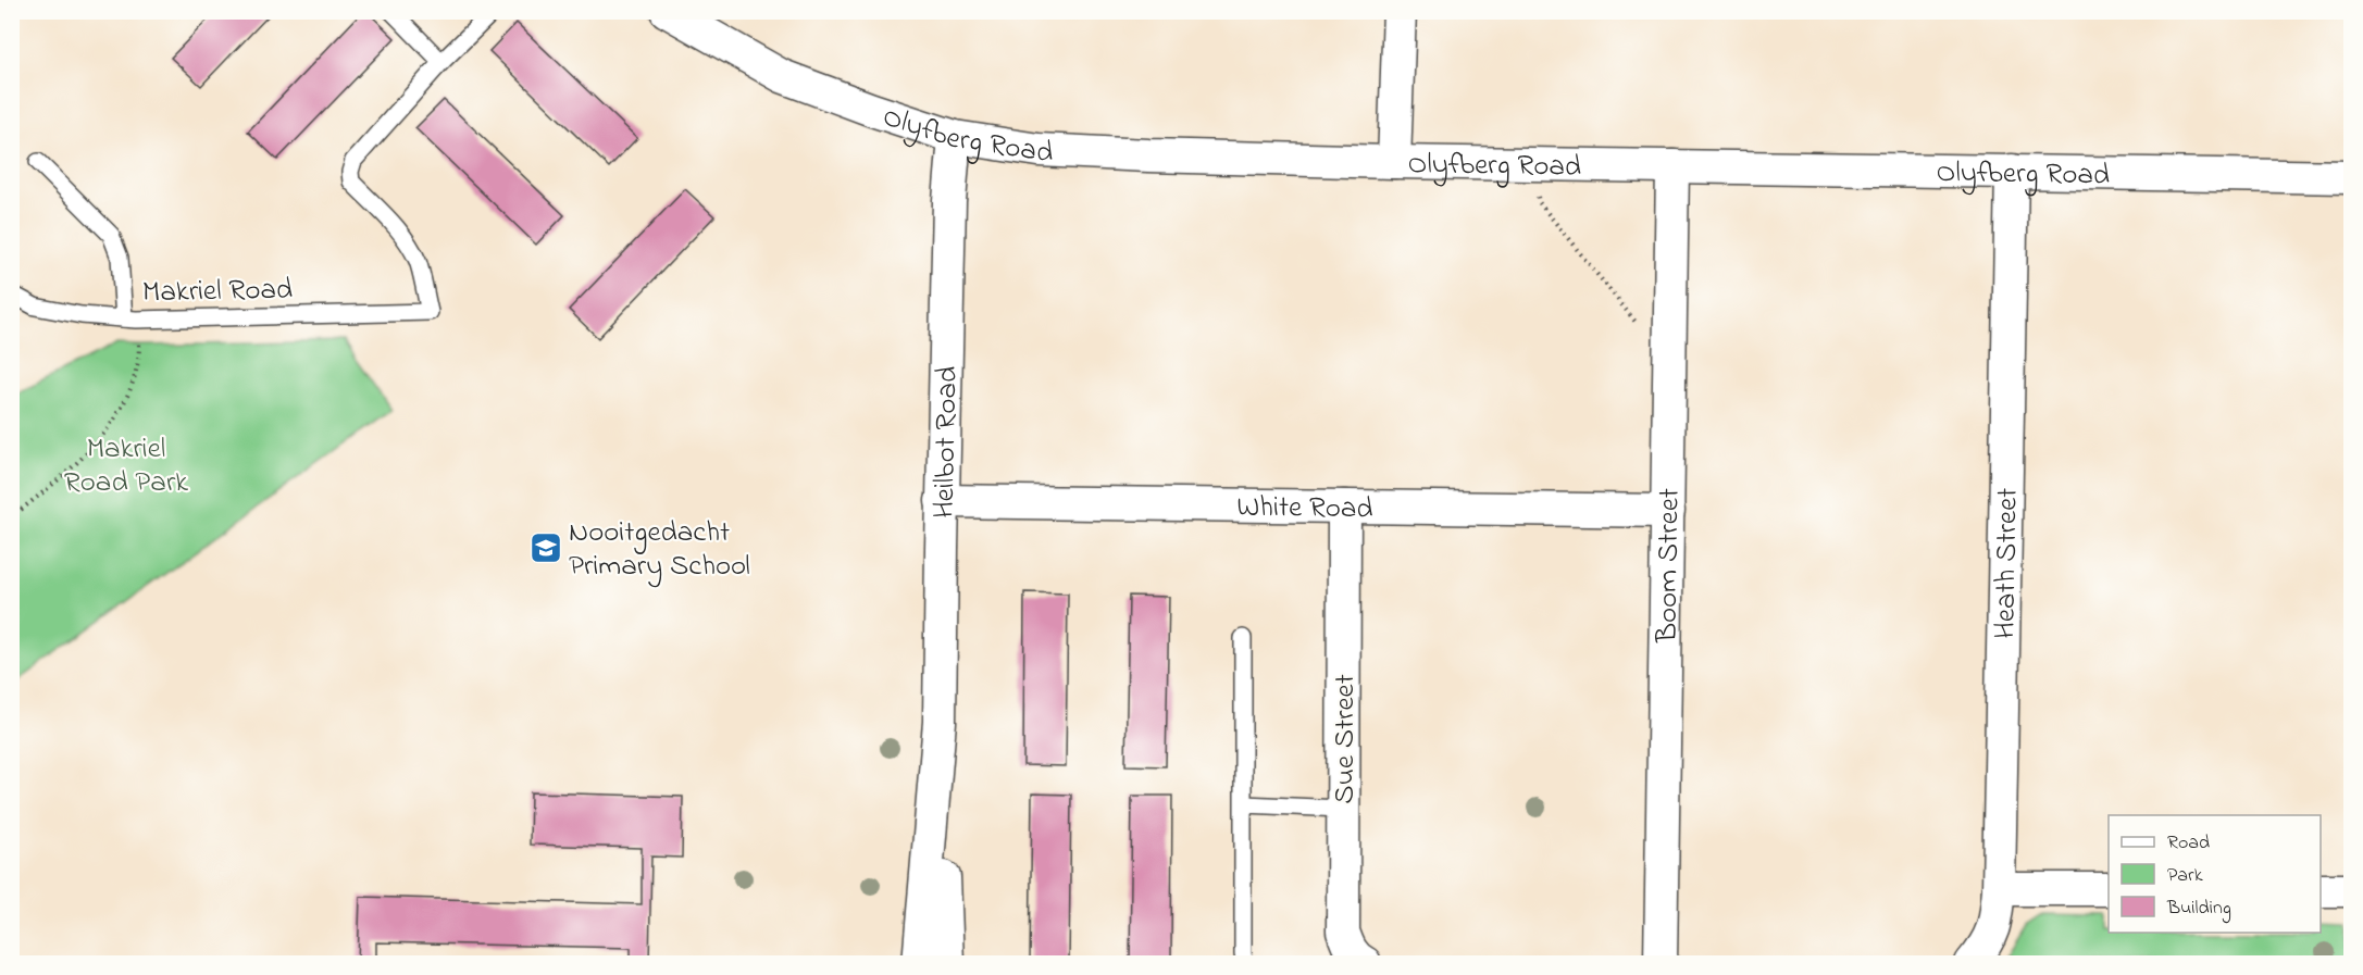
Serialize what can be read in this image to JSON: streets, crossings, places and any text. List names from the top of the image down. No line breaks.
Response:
{"streets":{"street":["Olyfberg Road","Heilbot Road","White Road","Heath Street","Boom Street","Sue Street"],"lane":["Makriel Road"]},"crossings":[["Olyfberg Road","Heilbot Road"],["Olyfberg Road","Heath Street"],["Olyfberg Road","Boom Street"],["Heilbot Road","White Road"],["White Road","Boom Street"],["White Road","Sue Street"]],"parks":["Makriel Road Park"],"places":{"school or university":["Nooitgedacht Primary School"]},"legend":["Road","Park","Building"]}
